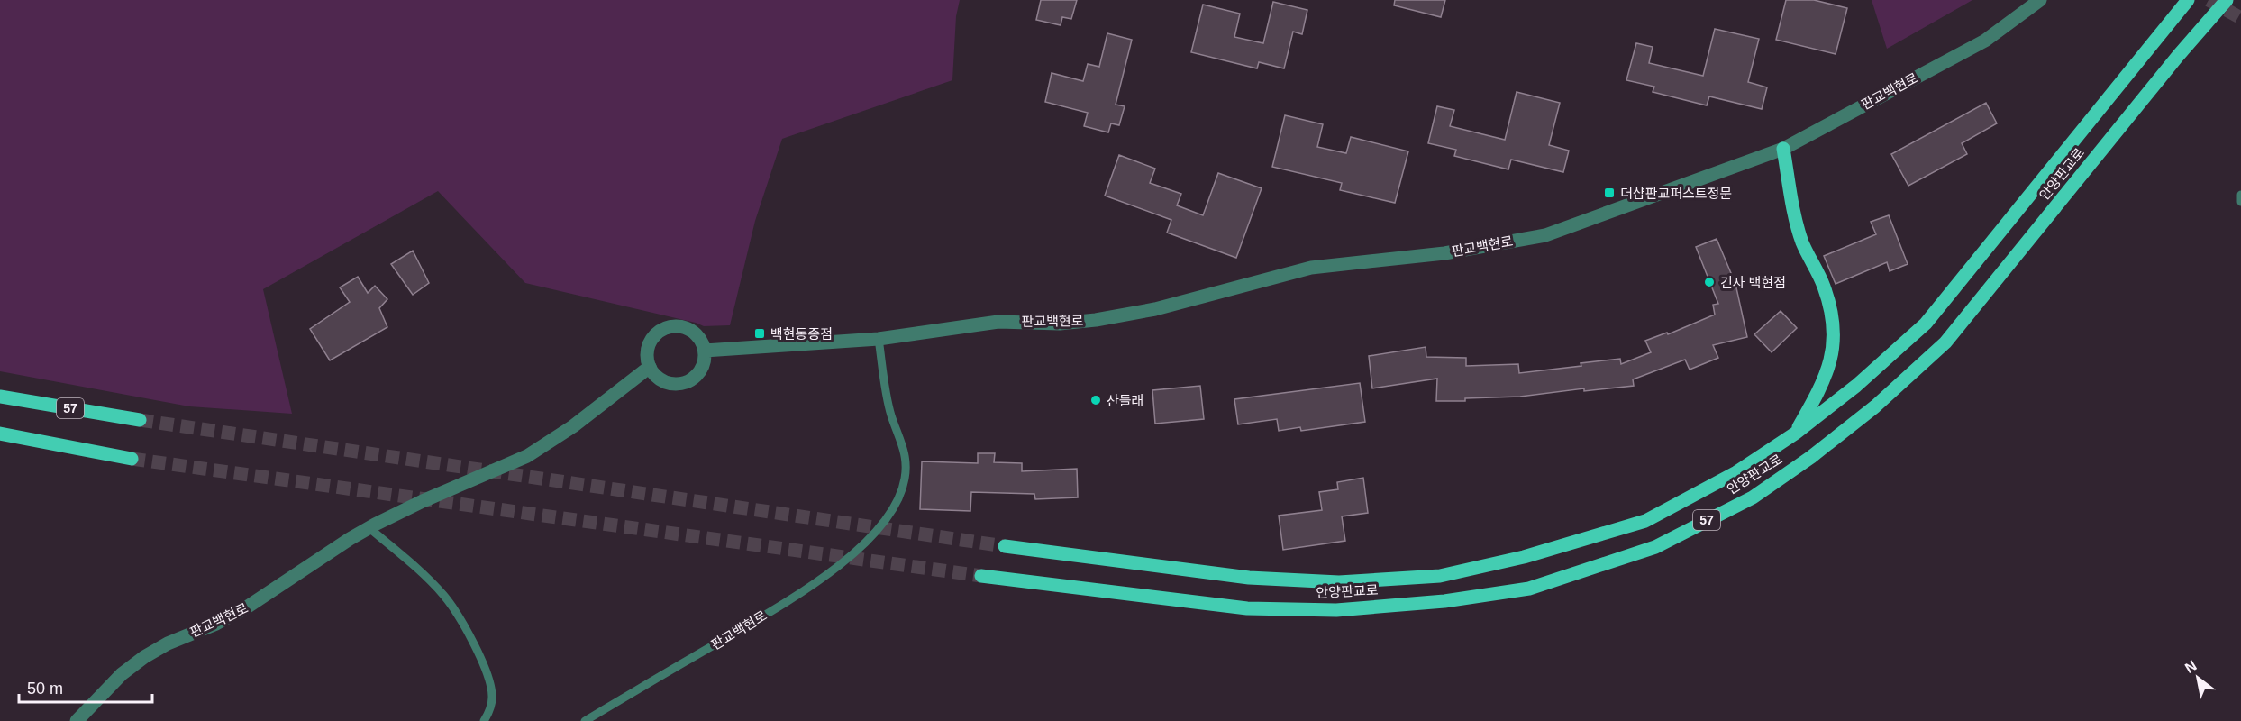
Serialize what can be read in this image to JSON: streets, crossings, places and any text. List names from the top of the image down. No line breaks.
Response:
{"streets":{"main road":["안양판교로","57"],"street":["판교백현로"]},"places":{"transit":["더샵판교퍼스트정문","백현동종점"],"other":["긴자 백현점","산들래"]},"scale_bar":"50 m","north":"top left"}
